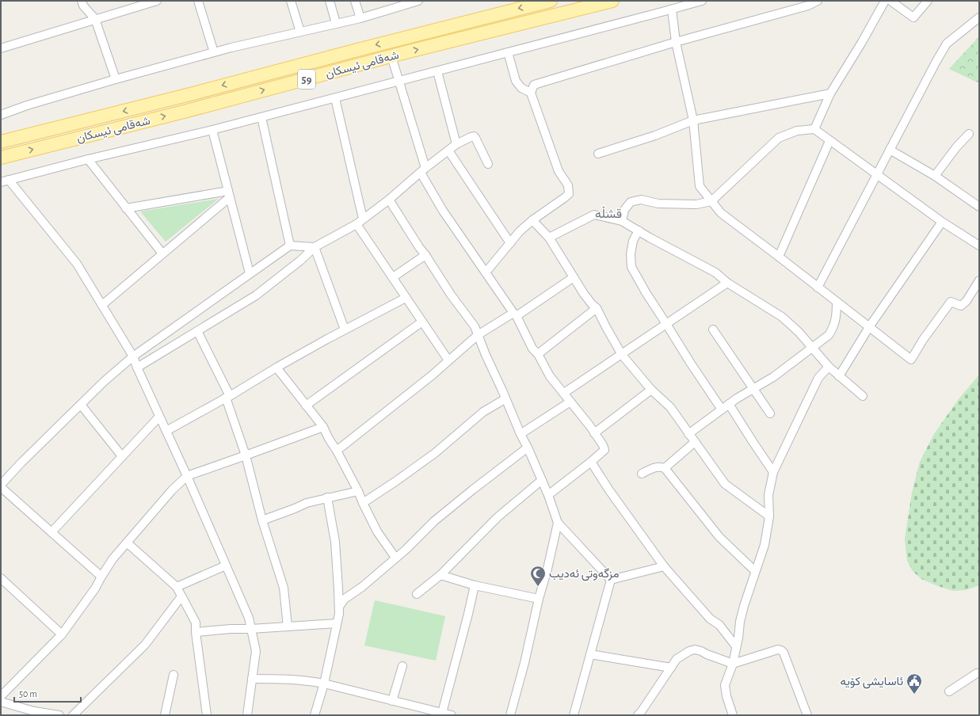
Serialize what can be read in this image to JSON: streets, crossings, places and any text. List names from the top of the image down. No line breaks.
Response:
{"streets":{"main road":["شەقامی ئیسکان","59"]},"districts":["قشڵه‌"],"places":{"mosque":["مزگەوتی ئەدیب"],"public building":["ئاسایشی کۆیە"]},"scale_bar":"50 m"}
